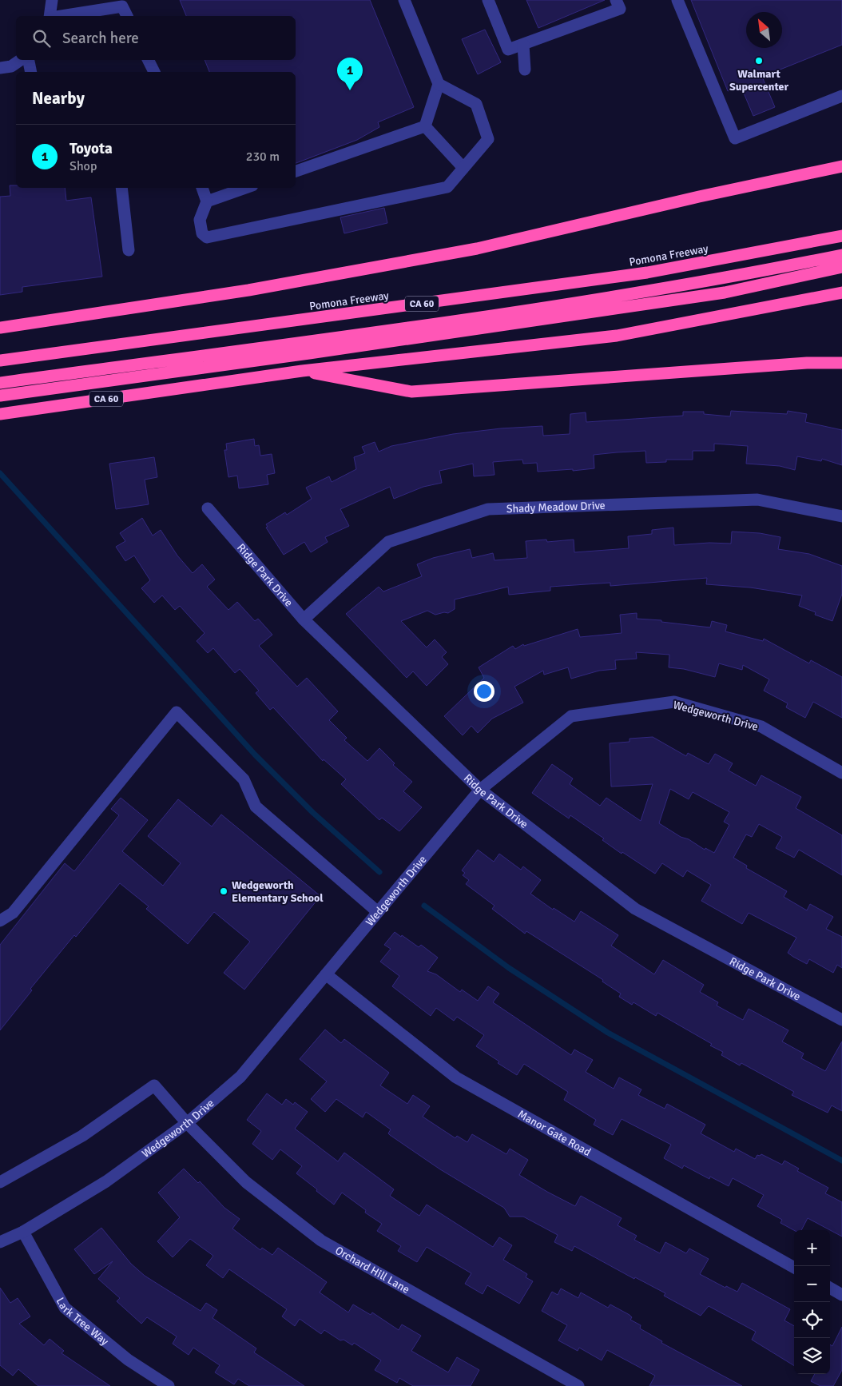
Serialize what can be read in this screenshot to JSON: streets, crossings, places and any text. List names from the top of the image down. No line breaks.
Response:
{"streets":{"highway":["Pomona Freeway","CA 60"],"street":["Shady Meadow Drive","Ridge Park Drive","Wedgeworth Drive","Manor Gate Road","Orchard Hill Lane","Lark Tree Way"]},"crossings":[["Shady Meadow Drive","Ridge Park Drive"],["Ridge Park Drive","Wedgeworth Drive"],["Wedgeworth Drive","Manor Gate Road"],["Wedgeworth Drive","Orchard Hill Lane"],["Wedgeworth Drive","Lark Tree Way"]],"places":["Walmart Supercenter","Wedgeworth Elementary School"],"north":"top left","page":{"search":"Search here","pins":"1","heading":"Nearby","list":[{"mark":"1","name":"Toyota","note":"Shop","value":"230 m"}],"map_buttons":["+","−"]}}
